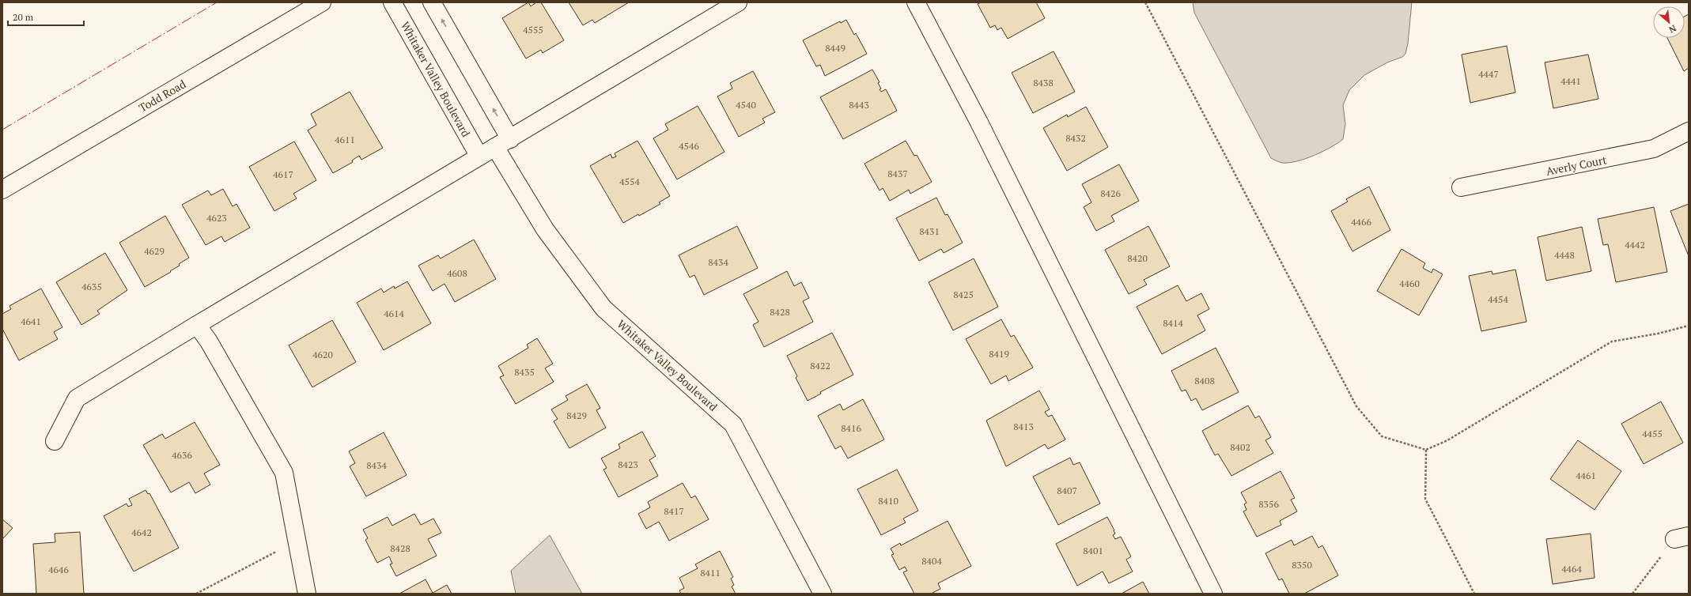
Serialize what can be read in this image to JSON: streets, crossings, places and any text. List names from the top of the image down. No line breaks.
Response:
{"streets":{"street":["Whitaker Valley Boulevard","Todd Road","Averly Court"]},"house_numbers":["4555","8449","4447","4441","8438","4540","8443","8432","4611","4546","8437","4617","4554","8426","4623","4466","8431","4442","4629","4448","8420","8434","4608","4460","4635","8425","4454","8428","4614","4641","8414","8419","4620","8422","8435","8408","8429","8413","8416","4455","8402","4636","8423","8434","4461","8407","8410","8356","8417","4642","8428","8401","8404","8350","4464","4646","8411"],"scale_bar":"20 m","north":"bottom right"}
